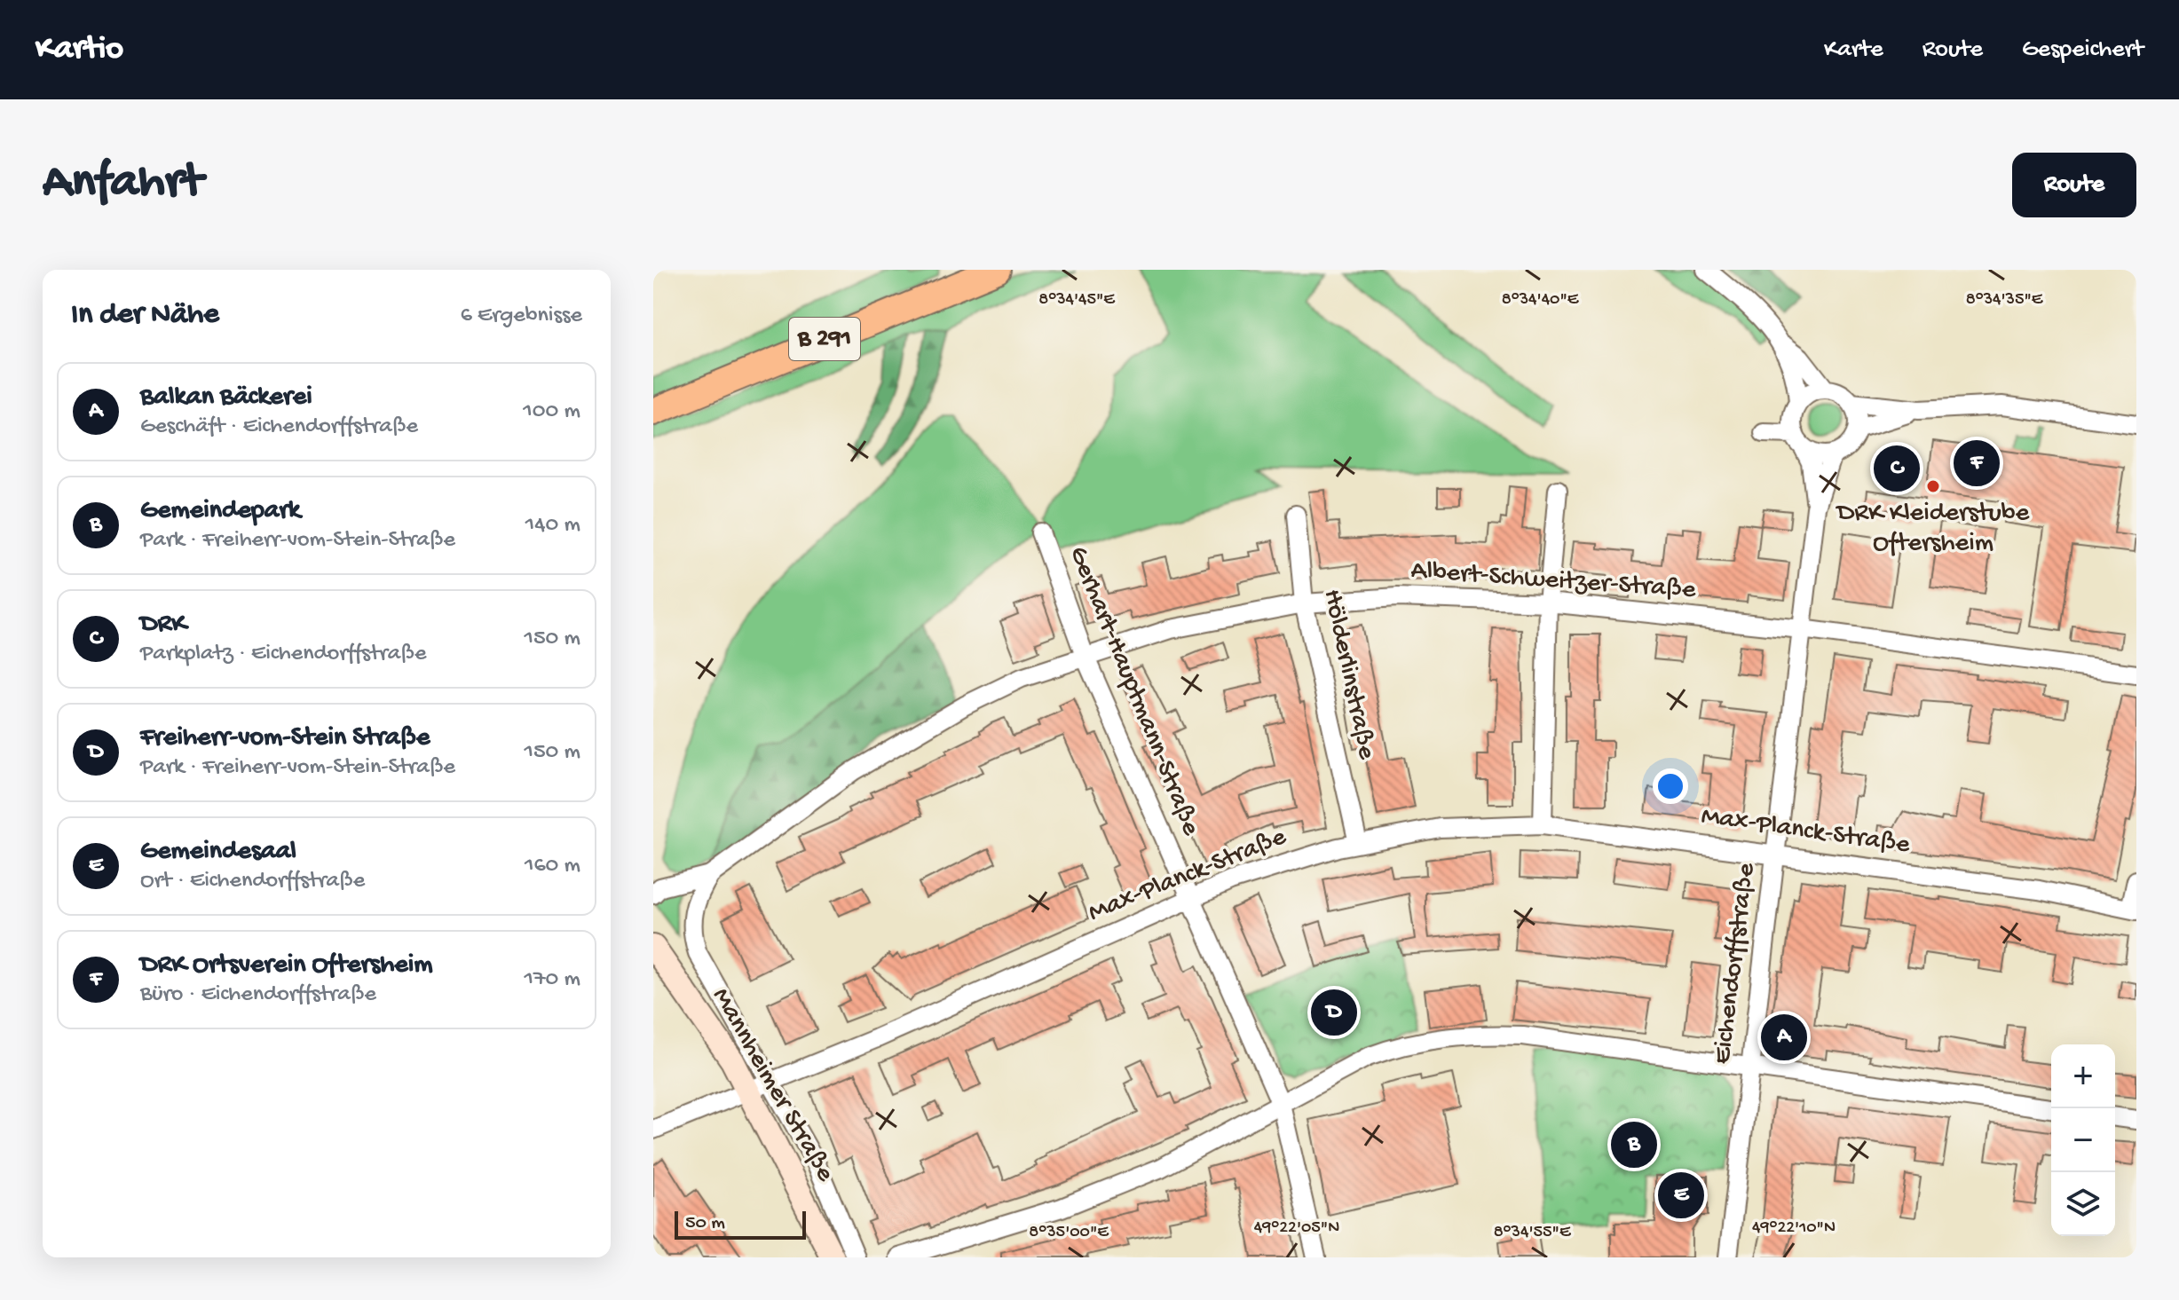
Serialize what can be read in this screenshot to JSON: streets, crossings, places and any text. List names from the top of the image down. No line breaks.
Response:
{"streets":{"main road":["B 291"],"street":["Albert-Schweitzer-Straße","Hölderlinstraße","Gerhart-Hauptmann-Straße","Max-Planck-Straße","Eichendorffstraße","Mannheimer Straße"]},"crossings":[["Albert-Schweitzer-Straße","Hölderlinstraße"],["Albert-Schweitzer-Straße","Gerhart-Hauptmann-Straße"],["Albert-Schweitzer-Straße","Eichendorffstraße"],["Hölderlinstraße","Max-Planck-Straße"],["Gerhart-Hauptmann-Straße","Max-Planck-Straße"],["Max-Planck-Straße","Eichendorffstraße"],["Max-Planck-Straße","Mannheimer Straße"]],"places":["DRK Kleiderstube Oftersheim"],"scale_bar":"50 m","page":{"header":"Kartio","nav":["Karte","Route","Gespeichert"],"buttons":"Route","title":"Anfahrt","heading":["In der Nähe","6 Ergebnisse"],"list":[{"mark":"A","name":"Balkan Bäckerei","note":"Geschäft · Eichendorffstraße","value":"100 m"},{"mark":"B","name":"Gemeindepark","note":"Park · Freiherr-vom-Stein-Straße","value":"140 m"},{"mark":"C","name":"DRK","note":"Parkplatz · Eichendorffstraße","value":"150 m"},{"mark":"D","name":"Freiherr-vom-Stein Straße","note":"Park · Freiherr-vom-Stein-Straße","value":"150 m"},{"mark":"E","name":"Gemeindesaal","note":"Ort · Eichendorffstraße","value":"160 m"},{"mark":"F","name":"DRK Ortsverein Oftersheim","note":"Büro · Eichendorffstraße","value":"170 m"}],"pins":["F","C","D","A","B","E"],"map_buttons":["+","−"],"scale":"50 m"},"coordinates":["8°34'35\"E","8°34'45\"E","8°34'40\"E","49°22'05\"N","49°22'10\"N","8°35'00\"E","8°34'55\"E"]}
